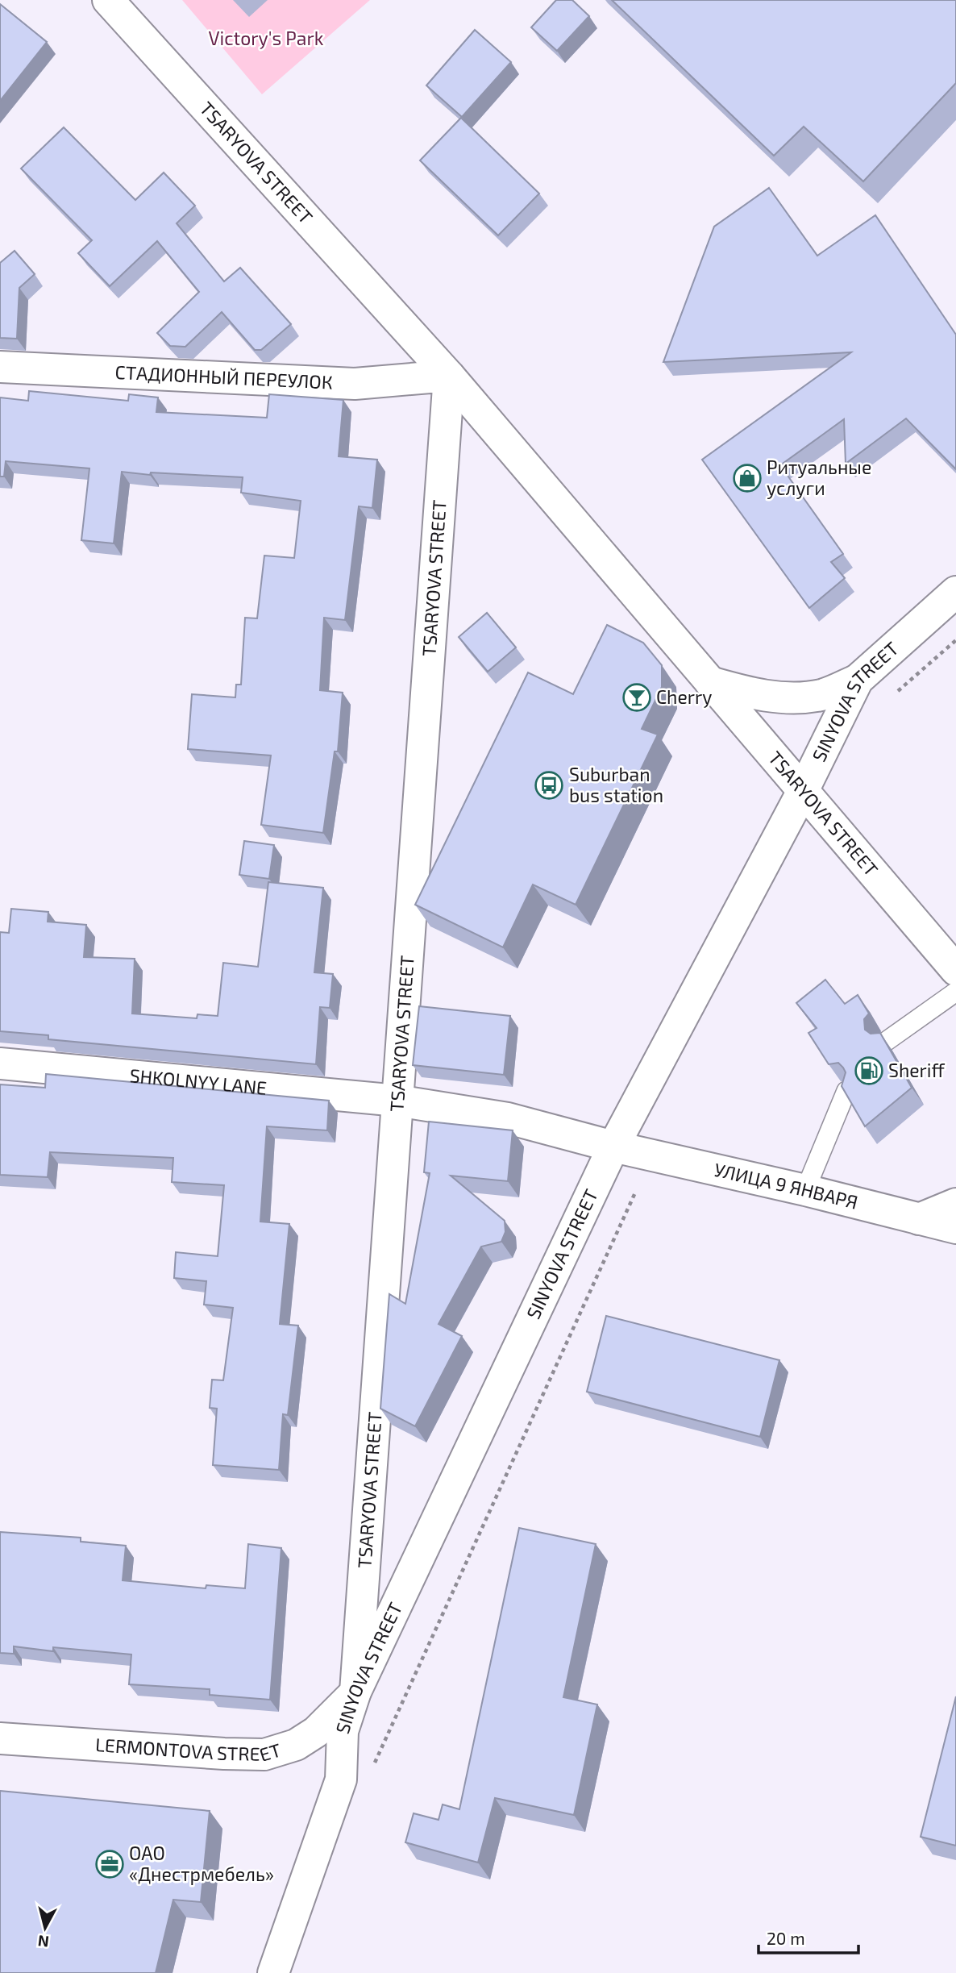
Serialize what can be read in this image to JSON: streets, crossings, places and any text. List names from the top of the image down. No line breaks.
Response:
{"streets":{"street":["TSARYOVA STREET","СТАДИОННЫЙ ПЕРЕУЛОК","SINYOVA STREET","SHKOLNYY LANE","УЛИЦА 9 ЯНВАРЯ","LERMONTOVA STREET"]},"crossings":[["TSARYOVA STREET","СТАДИОННЫЙ ПЕРЕУЛОК"],["TSARYOVA STREET","SINYOVA STREET"],["TSARYOVA STREET","SHKOLNYY LANE"],["TSARYOVA STREET","LERMONTOVA STREET"],["SINYOVA STREET","SHKOLNYY LANE"],["SINYOVA STREET","УЛИЦА 9 ЯНВАРЯ"],["SINYOVA STREET","LERMONTOVA STREET"],["SHKOLNYY LANE","УЛИЦА 9 ЯНВАРЯ"]],"parks":["Victory's Park"],"places":{"shop":["Ритуальные услуги"],"bar":["Cherry"],"bus stop":["Suburban bus station"],"fuel station":["Sheriff"],"office":["ОАО «Днестрмебель»"]},"scale_bar":"20 m","north":"bottom"}
